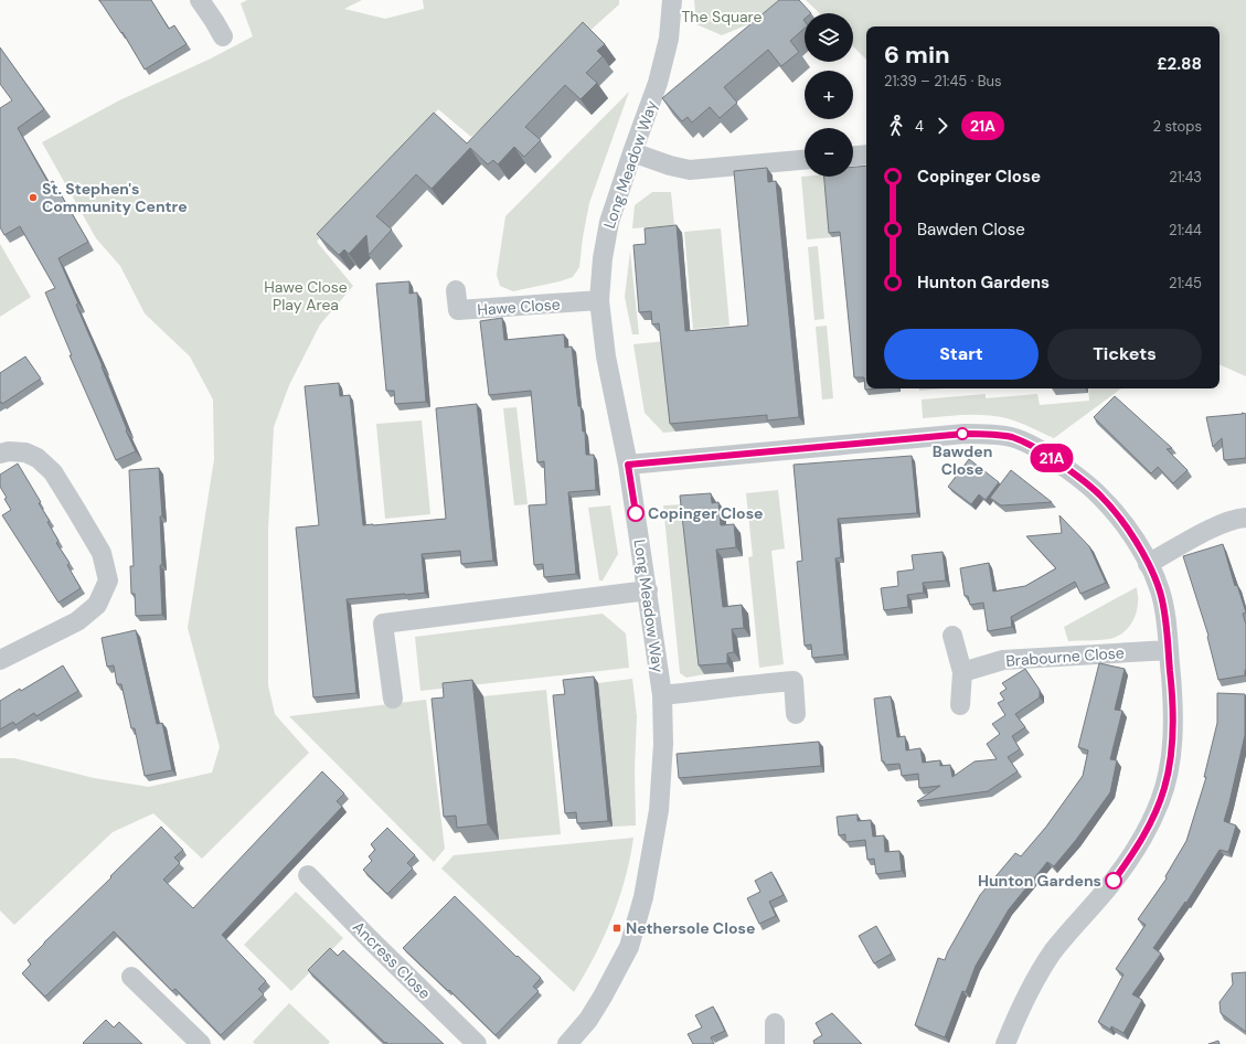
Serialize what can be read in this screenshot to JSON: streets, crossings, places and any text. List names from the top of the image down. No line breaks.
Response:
{"streets":{"street":["Long Meadow Way","Hawe Close","Brabourne Close","Ancress Close"]},"crossings":[["Long Meadow Way","Hawe Close"]],"parks":["The Square","Hawe Close Play Area"],"places":{"other":["St. Stephen's Community Centre","Bawden Close","Copinger Close","Hunton Gardens"],"transit":["Nethersole Close"]},"lines":["bus line 21A"],"page":{"on_map":"21A","map_buttons":["+","−"],"heading":["6 min","21:39 – 21:45 · Bus","£2.88"],"legs":["4","21A","2 stops"],"list":[{"name":"Copinger Close","value":"21:43"},{"name":"Bawden Close","value":"21:44"},{"name":"Hunton Gardens","value":"21:45"}],"buttons":["Start","Tickets"]}}
